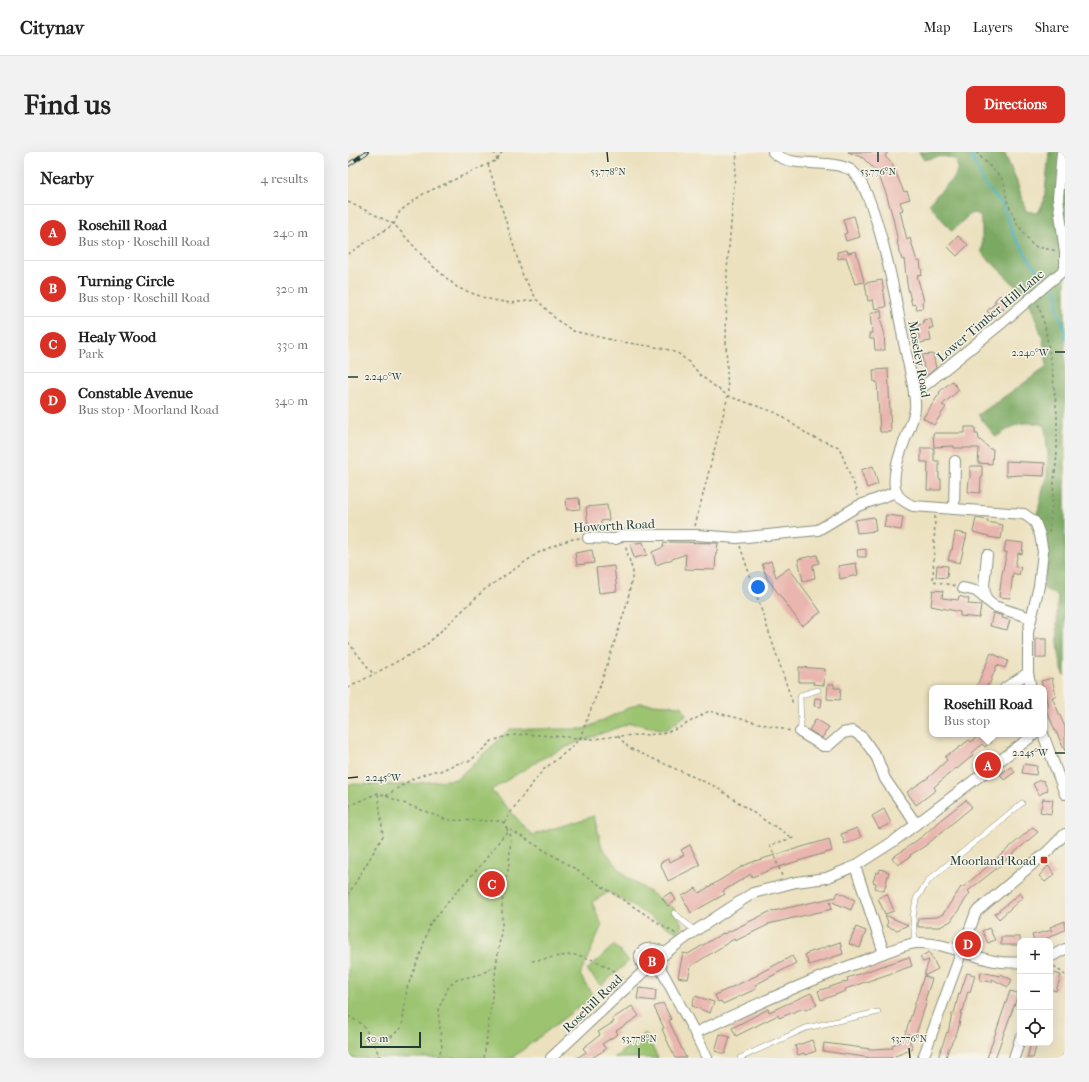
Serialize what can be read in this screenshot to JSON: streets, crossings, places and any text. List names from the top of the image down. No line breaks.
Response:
{"streets":{"street":["Lower Timber Hill Lane","Moseley Road","Howorth Road","Rosehill Road"]},"crossings":[["Lower Timber Hill Lane","Moseley Road"],["Moseley Road","Howorth Road"]],"places":{"transit":["Moorland Road"]},"scale_bar":"50 m","page":{"header":"Citynav","nav":["Map","Layers","Share"],"buttons":"Directions","title":"Find us","heading":["Nearby","4 results"],"list":[{"mark":"A","name":"Rosehill Road","note":"Bus stop · Rosehill Road","value":"240 m"},{"mark":"B","name":"Turning Circle","note":"Bus stop · Rosehill Road","value":"320 m"},{"mark":"C","name":"Healy Wood","note":"Park","value":"330 m"},{"mark":"D","name":"Constable Avenue","note":"Bus stop · Moorland Road","value":"340 m"}],"popup":["Rosehill Road","Bus stop"],"pins":["A","C","D","B"],"map_buttons":["+","−"],"scale":"50 m"},"coordinates":["53.778°N","53.776°N","2.240°W","2.245°W"]}
